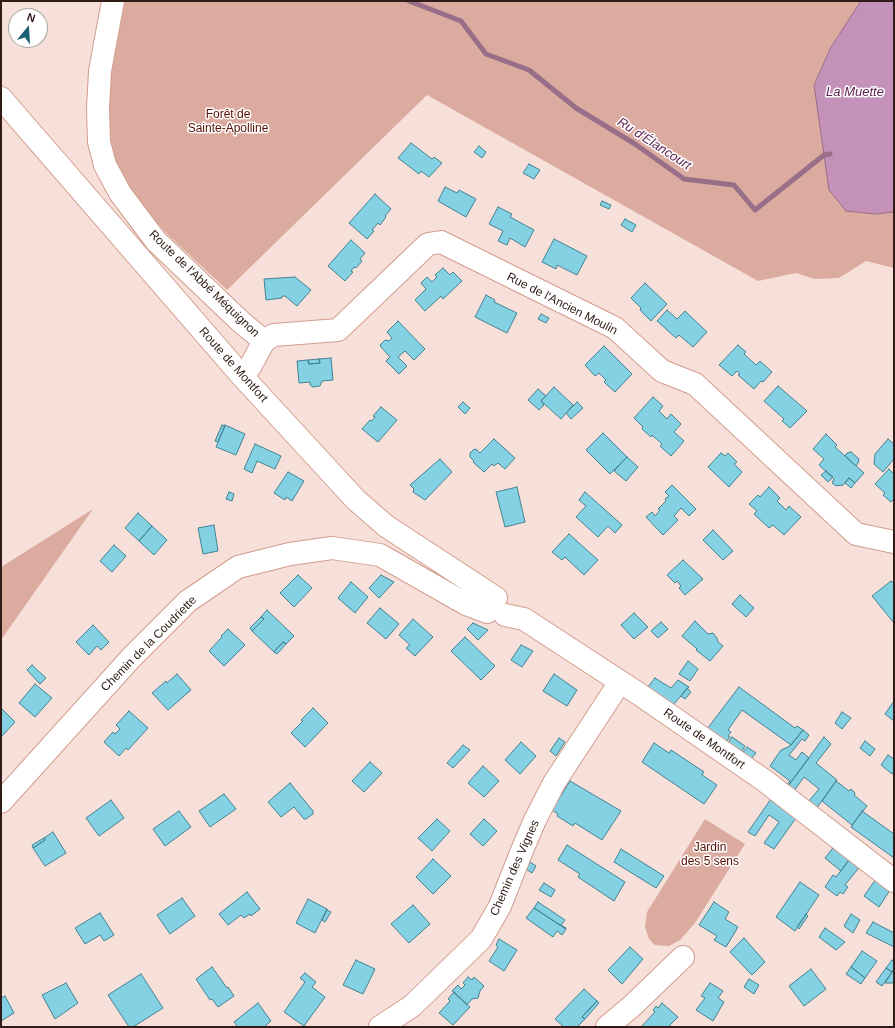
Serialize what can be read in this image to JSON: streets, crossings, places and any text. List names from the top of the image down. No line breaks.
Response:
{"streets":{"street":["Route de l'Abbé Méquignon","Rue de l'Ancien Moulin","Route de Montfort","Chemin de la Coudriette","Chemin des Vignes"]},"crossings":[["Route de l'Abbé Méquignon","Rue de l'Ancien Moulin"],["Route de Montfort","Chemin de la Coudriette"],["Route de Montfort","Chemin des Vignes"]],"water":["La Muette","Ru d'Élancourt"],"parks":["Forêt de Sainte-Apolline","Jardin des 5 sens"],"north":"top"}
